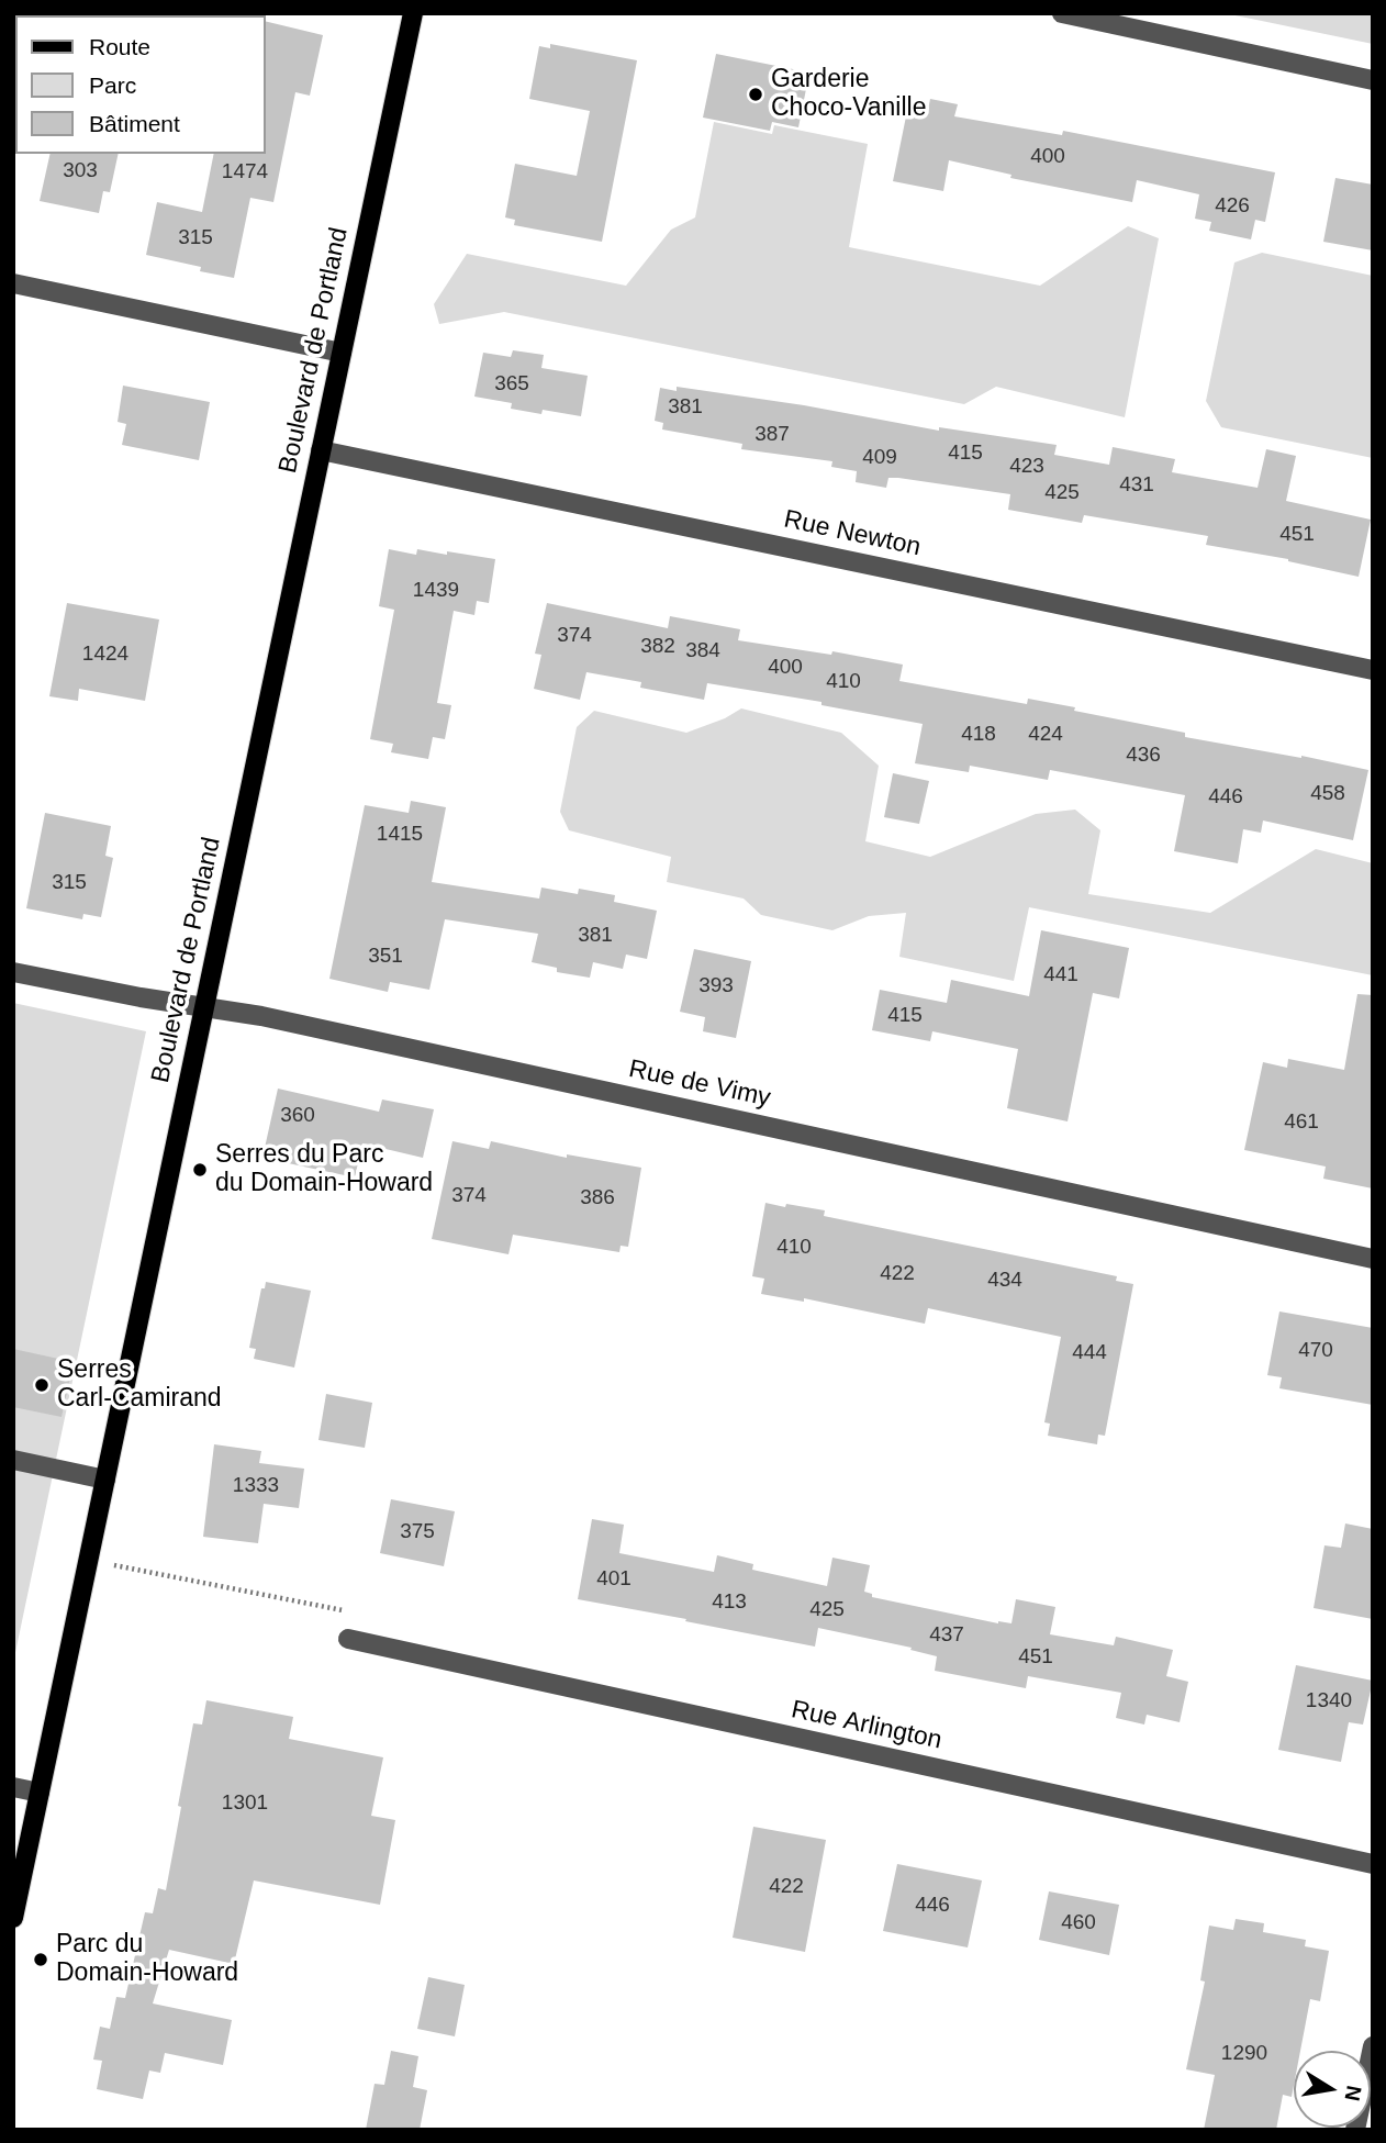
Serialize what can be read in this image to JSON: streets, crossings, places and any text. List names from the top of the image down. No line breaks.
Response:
{"streets":{"main road":["Boulevard de Portland"],"street":["Rue Newton","Rue de Vimy","Rue Arlington"]},"crossings":[["Boulevard de Portland","Rue Newton"],["Boulevard de Portland","Rue de Vimy"]],"places":["Garderie Choco-Vanille","Serres du Parc du Domain-Howard","Serres Carl-Camirand","Parc du Domain-Howard"],"house_numbers":["400","303","1474","426","315","365","381","387","415","409","423","431","425","451","1439","374","382","384","1424","400","410","418","424","436","458","446","1415","315","381","351","441","393","415","360","461","374","386","410","422","434","470","444","1333","375","401","413","425","437","451","1340","1301","422","446","460","1290"],"legend":["Route","Parc","Bâtiment"],"north":"right"}
